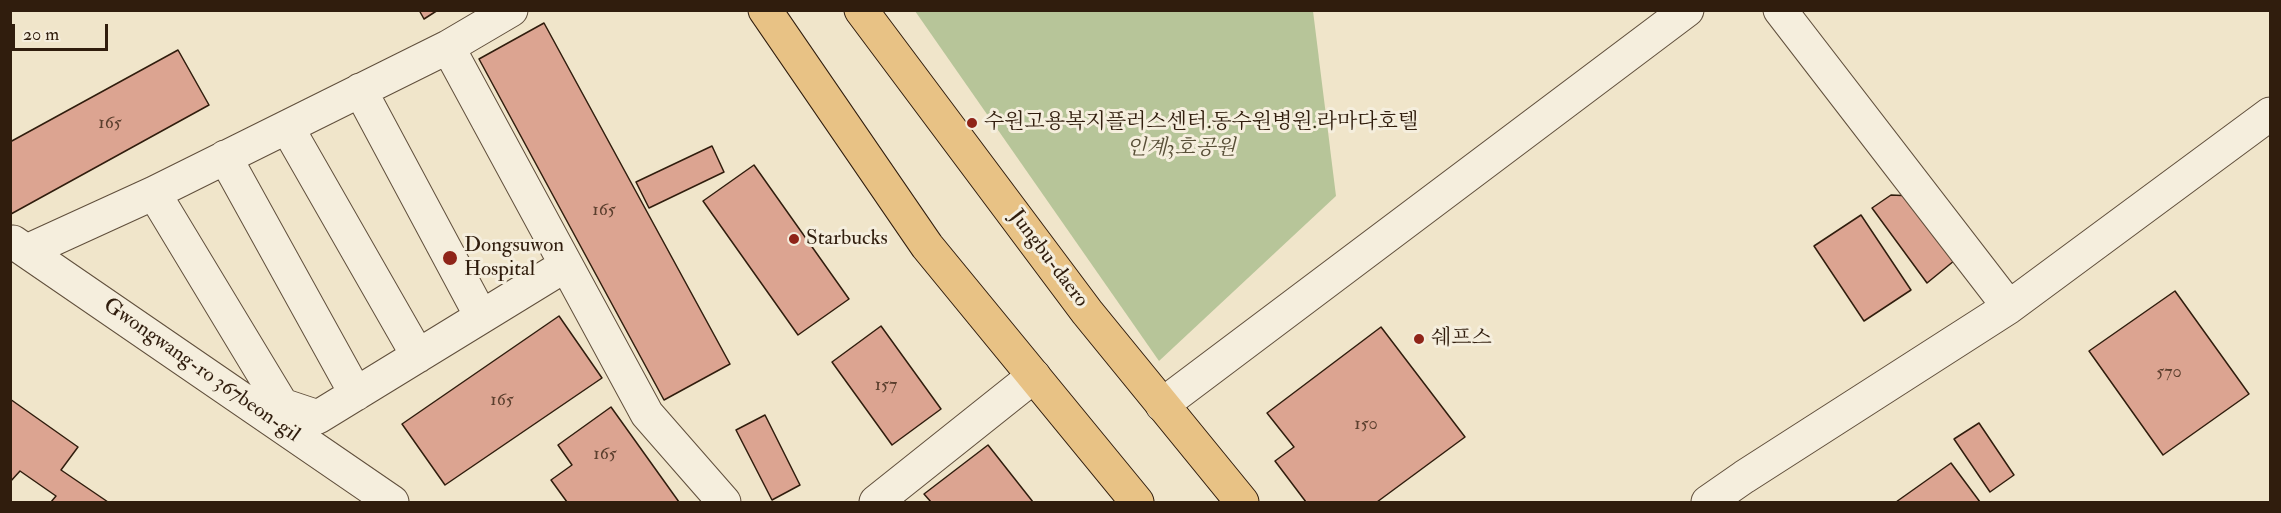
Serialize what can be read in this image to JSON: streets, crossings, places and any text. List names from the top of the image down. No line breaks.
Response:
{"streets":{"main road":["Jungbu-daero"],"street":["Gwongwang-ro 367beon-gil"]},"parks":["인계3호공원"],"places":["수원고용복지플러스센터.동수원병원.라마다호텔","Starbucks","Dongsuwon Hospital","쉐프스"],"house_numbers":["165","165","570","157","165","150","165"],"scale_bar":"20 m"}
